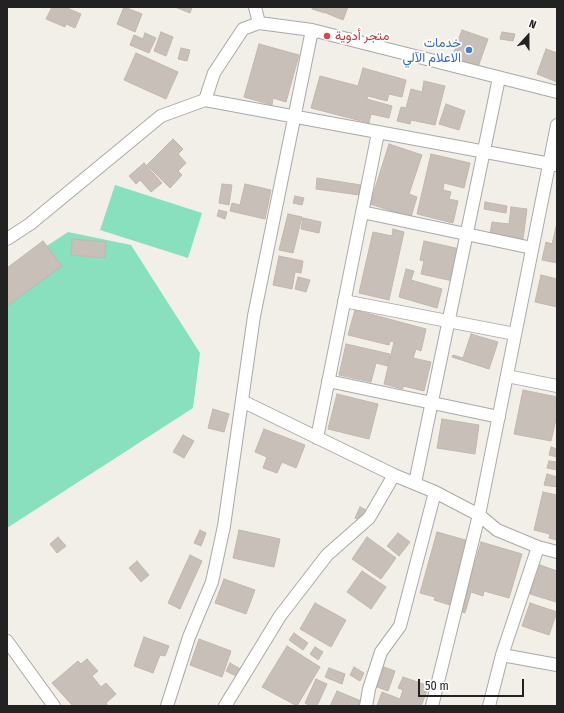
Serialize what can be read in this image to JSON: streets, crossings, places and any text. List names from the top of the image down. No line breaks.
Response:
{"places":["متجر أدوية","خدمات الاعلام الآلي"],"scale_bar":"50 m","north":"top"}
